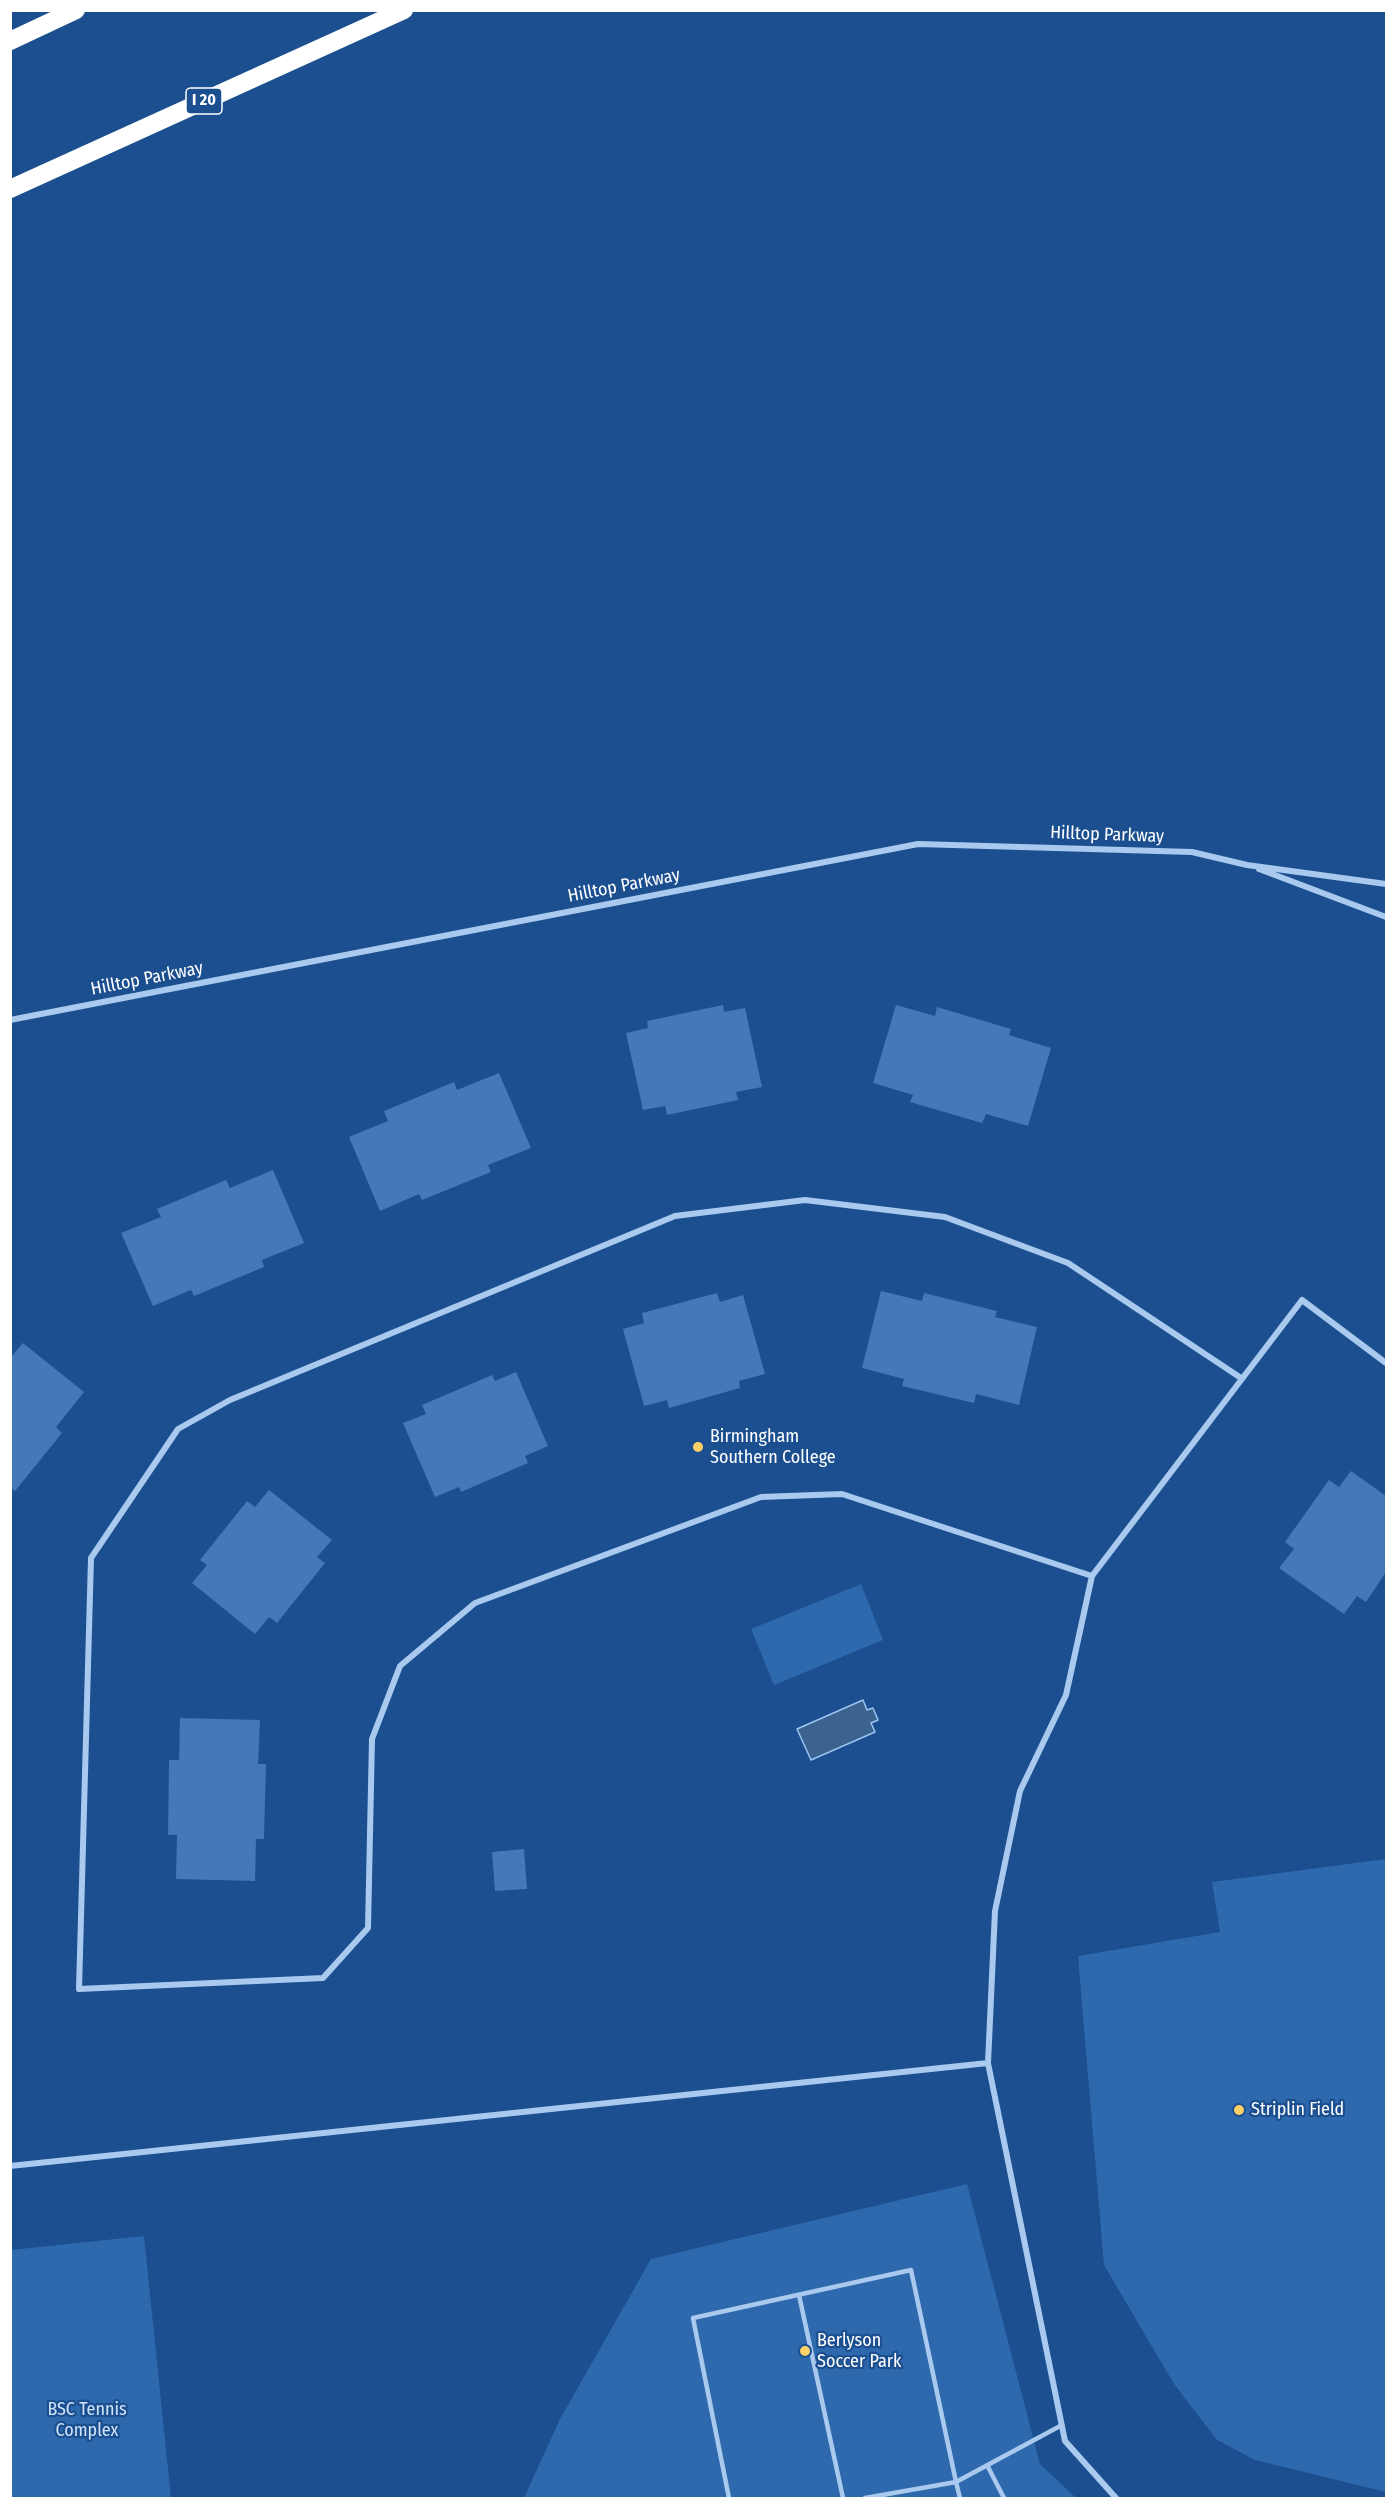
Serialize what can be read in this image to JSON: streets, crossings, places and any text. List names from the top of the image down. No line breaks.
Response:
{"streets":{"highway":["I 20"],"street":["Hilltop Parkway"]},"parks":["BSC Tennis Complex"],"places":["Birmingham Southern College","Striplin Field","Berlyson Soccer Park"]}
